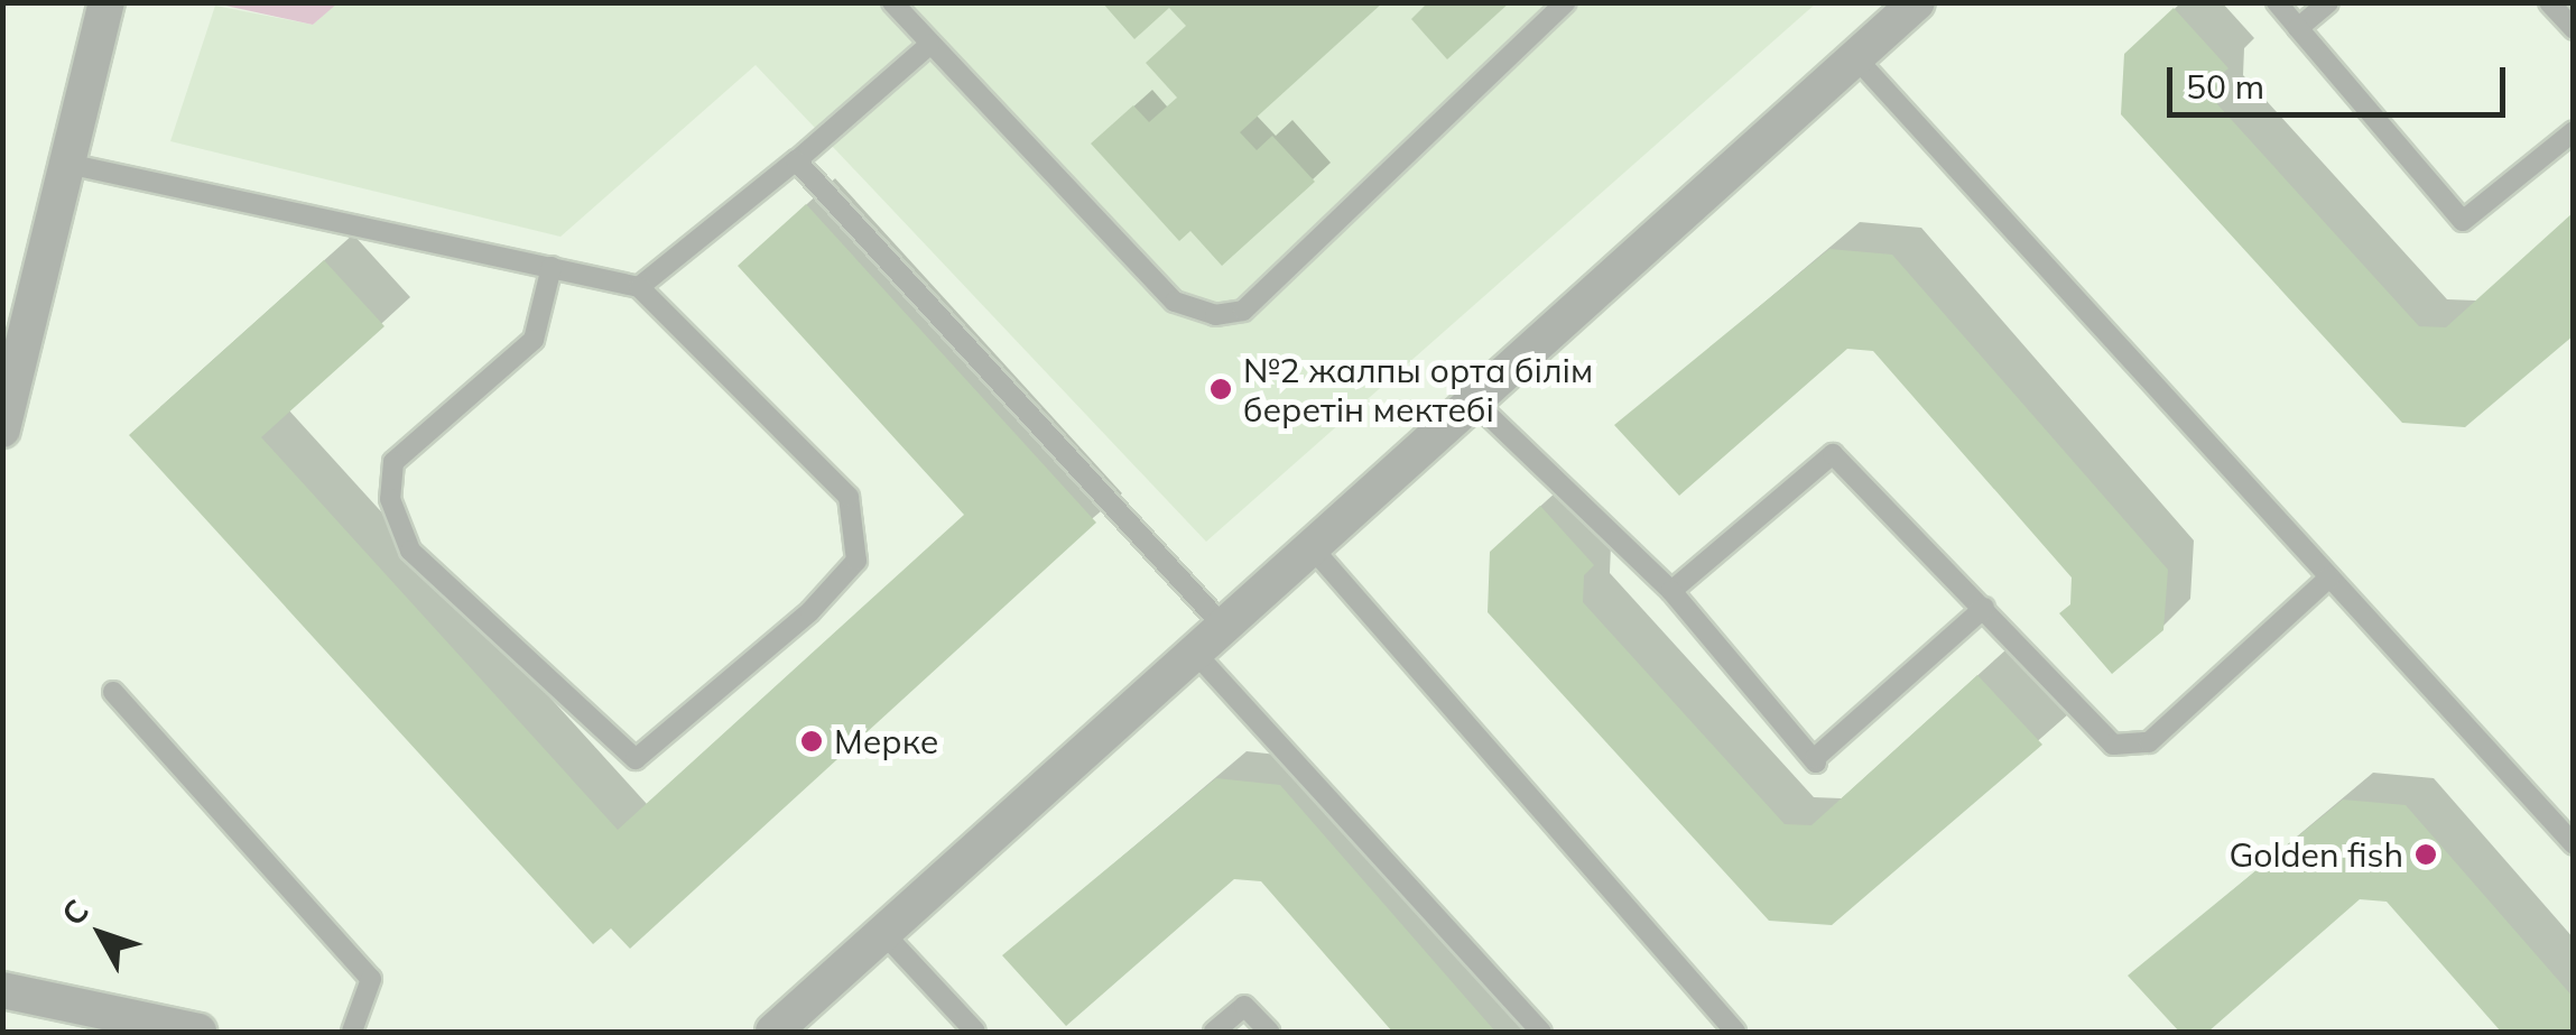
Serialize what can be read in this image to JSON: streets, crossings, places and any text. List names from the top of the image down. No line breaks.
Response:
{"places":["№2 жалпы орта білім беретін мектебі","Мерке","Golden fish"],"scale_bar":"50 m","north":"top left"}
